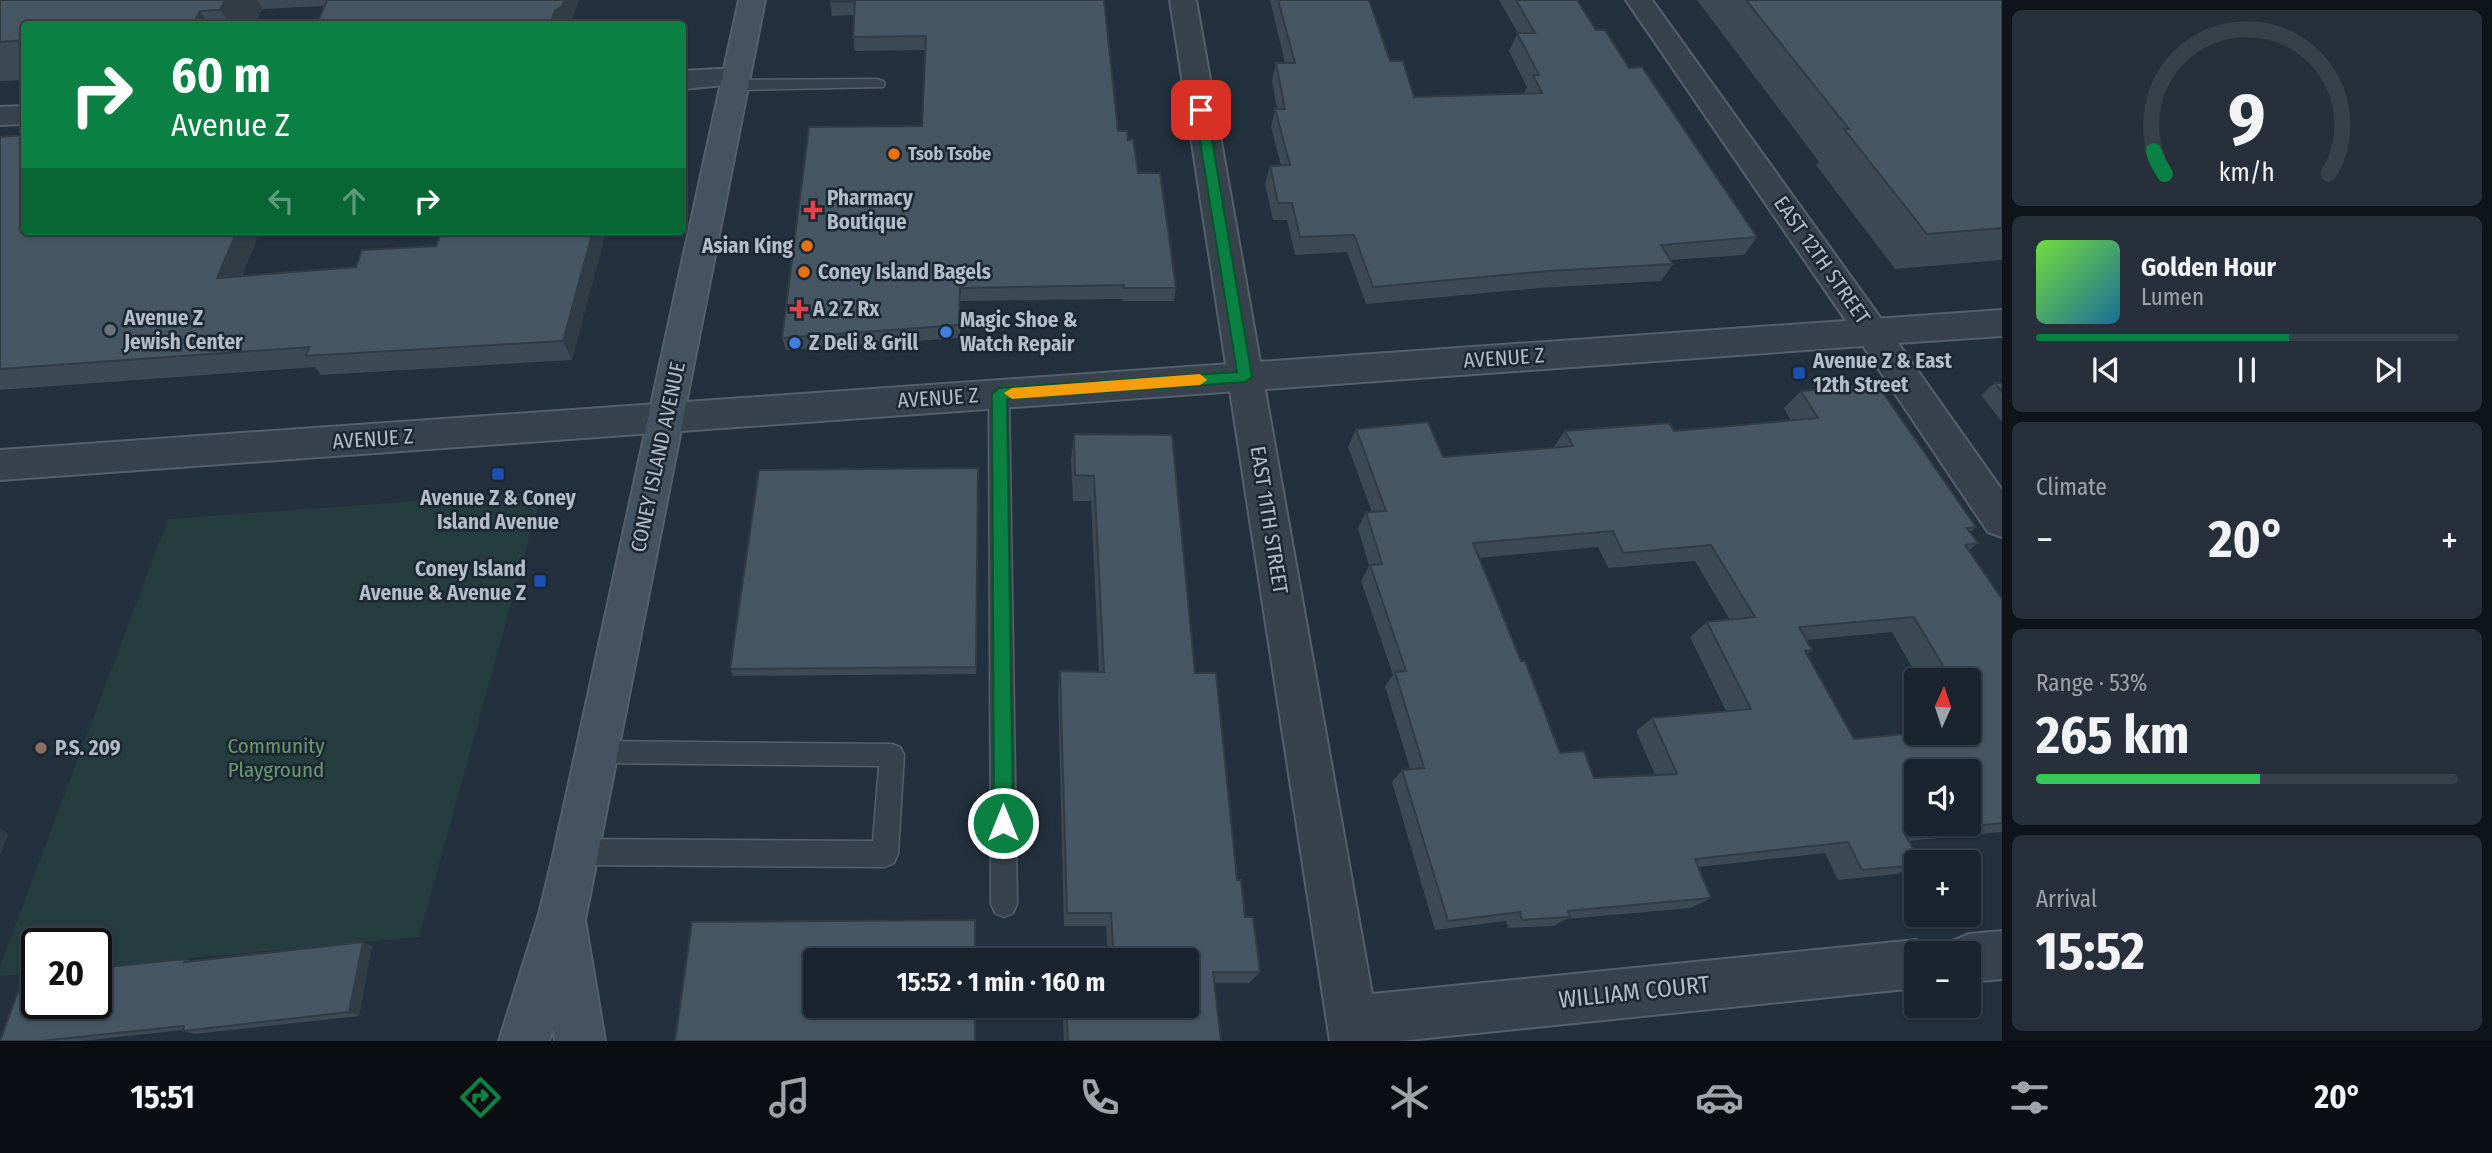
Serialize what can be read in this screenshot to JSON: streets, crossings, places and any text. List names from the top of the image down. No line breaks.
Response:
{"streets":{"main road":["CONEY ISLAND AVENUE"],"street":["EAST 12TH STREET","AVENUE Z","EAST 11TH STREET","WILLIAM COURT"]},"crossings":[["EAST 12TH STREET","AVENUE Z"],["AVENUE Z","CONEY ISLAND AVENUE"],["AVENUE Z","EAST 11TH STREET"],["EAST 11TH STREET","WILLIAM COURT"]],"parks":["Community Playground"],"places":{"other":["Tsob Tsobe","Asian King","Coney Island Bagels","Avenue Z Jewish Center","Magic Shoe & Watch Repair","Z Deli & Grill","P.S. 209"],"health":["Pharmacy Boutique","A 2 Z Rx"],"transit":["Avenue Z & East 12th Street","Avenue Z & Coney Island Avenue","Coney Island Avenue & Avenue Z"]},"north":"top","page":{"turn":["60 m","Avenue Z"],"song":["Golden Hour","Lumen"],"tile":["Climate",["Range · 53%","265 km"],["Arrival","15:52"]],"heat":["−","20°","+"],"map_buttons":["+","−"],"limit":"20","trip":"15:52 · 1 min · 160 m","tabs":["15:51","20°"],"gauge":["9","km/h"]}}
